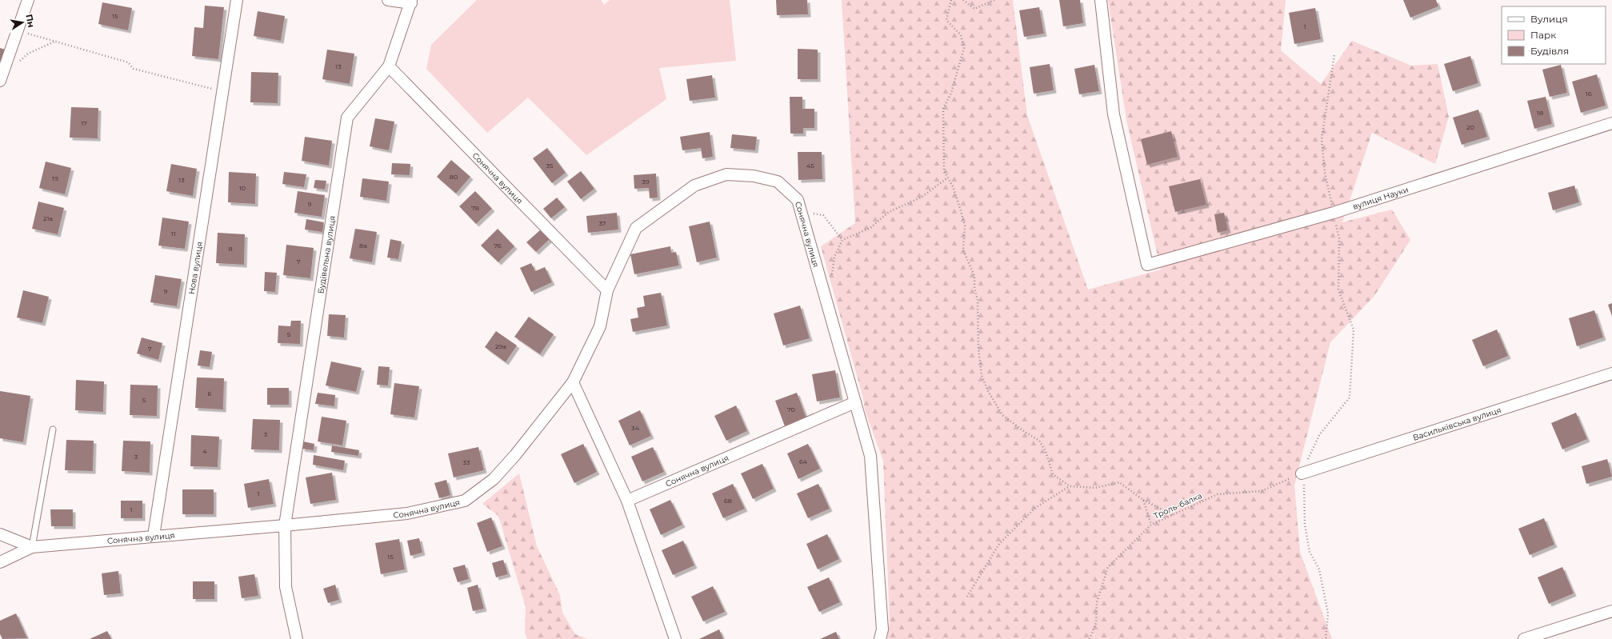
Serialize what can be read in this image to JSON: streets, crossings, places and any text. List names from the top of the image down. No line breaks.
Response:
{"streets":{"street":["Сонячна вулиця","вулиця Науки","Будівельна вулиця","Нова вулиця","Васильківська вулиця"],"path":["Троль-балка"]},"crossings":[["Сонячна вулиця","Будівельна вулиця"],["Сонячна вулиця","Нова вулиця"],["Васильківська вулиця","Троль-балка"]],"house_numbers":["15","1","13","16","18","17","20","35","45","80","19","13","39","10","9","78","21а","37","11","8а","76","8","7","9","5","29а","7","6","5","70","34","3","4","3","64","33","1","68","1","15"],"legend":["Вулиця","Парк","Будівля"],"north":"right"}
